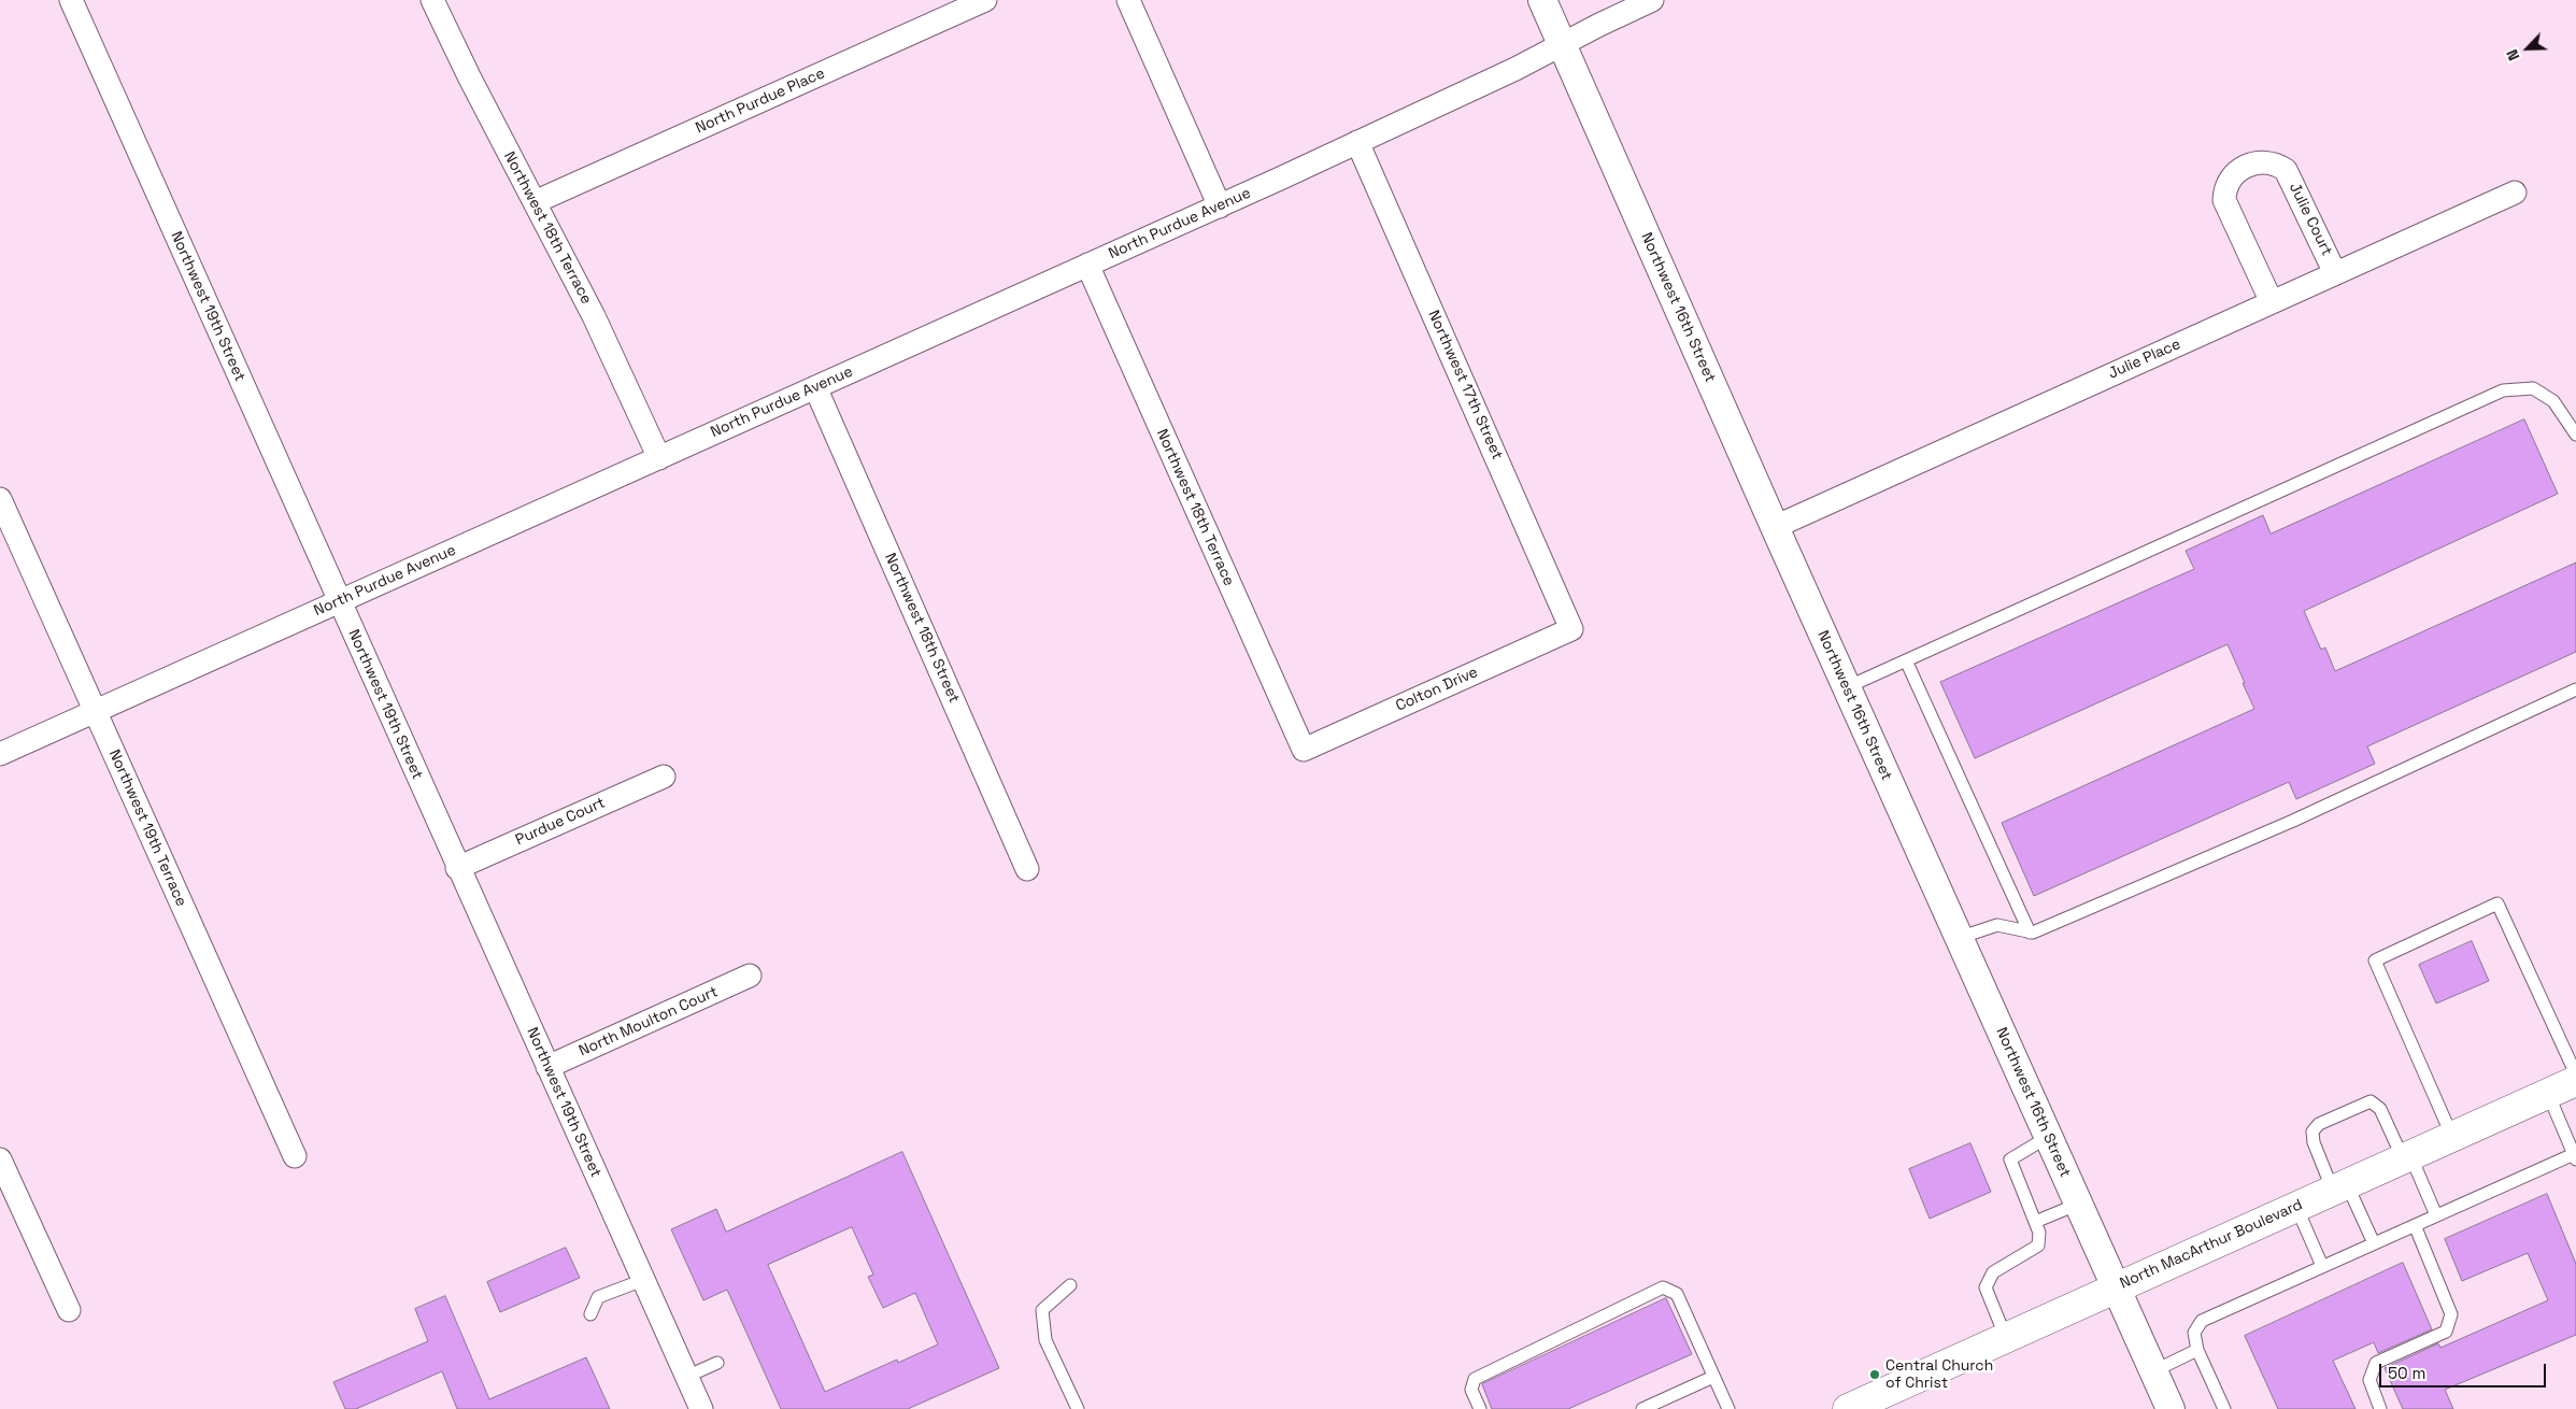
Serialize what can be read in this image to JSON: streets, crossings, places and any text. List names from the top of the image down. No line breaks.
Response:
{"streets":{"main road":["North MacArthur Boulevard"],"street":["North Purdue Place","Julie Court","North Purdue Avenue","Northwest 18th Terrace","Northwest 19th Street","Northwest 16th Street","Julie Place","Northwest 17th Street","Northwest 18th Street","Colton Drive","Purdue Court","Northwest 19th Terrace","North Moulton Court"]},"crossings":[["North Purdue Place","Northwest 18th Terrace"],["Julie Court","Julie Place"],["North Purdue Avenue","Northwest 18th Terrace"],["North Purdue Avenue","Northwest 19th Street"],["North Purdue Avenue","Northwest 16th Street"],["North Purdue Avenue","Northwest 17th Street"],["North Purdue Avenue","Northwest 18th Street"],["North Purdue Avenue","Northwest 19th Terrace"],["Northwest 18th Terrace","Colton Drive"],["Northwest 19th Street","Purdue Court"],["Northwest 19th Street","North Moulton Court"],["Northwest 16th Street","Julie Place"],["Northwest 16th Street","North MacArthur Boulevard"],["Northwest 17th Street","Colton Drive"]],"places":["Central Church of Christ"],"scale_bar":"50 m","north":"bottom left"}
